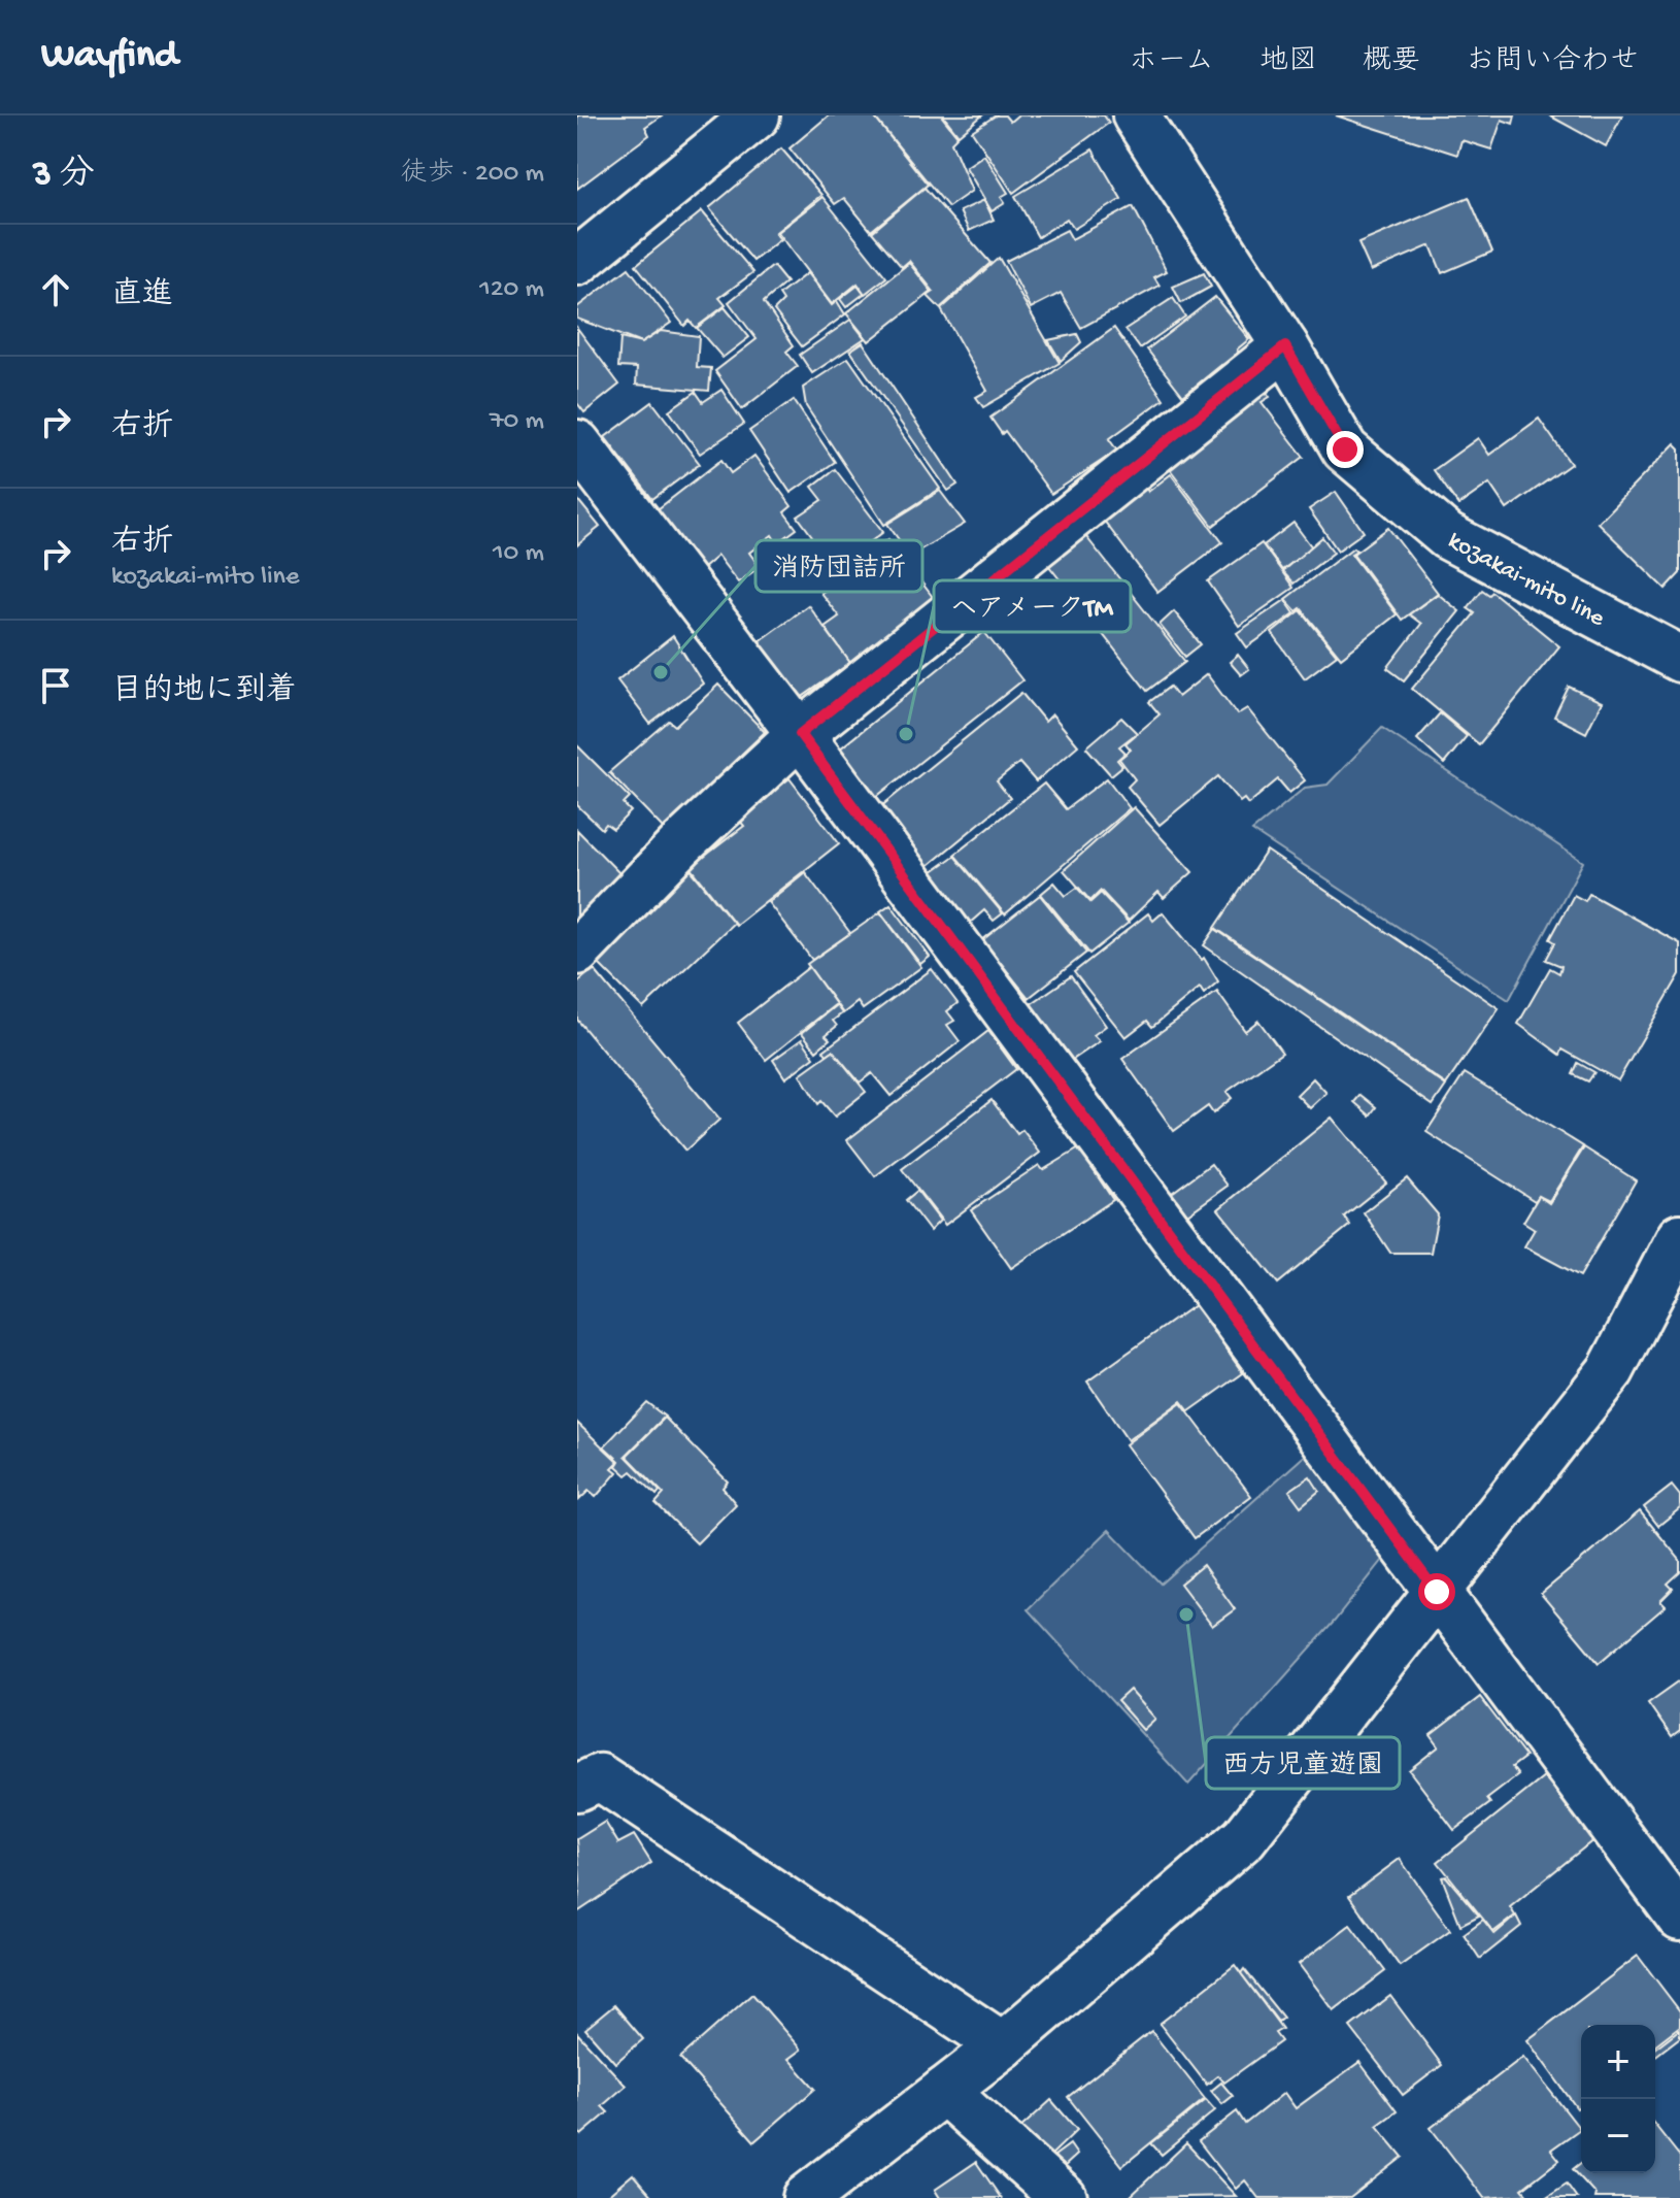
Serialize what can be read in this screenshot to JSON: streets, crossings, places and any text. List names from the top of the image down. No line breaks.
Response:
{"streets":{"street":["kozakai-mito line"]},"places":["消防団詰所","ヘアメークTM","西方児童遊園"],"page":{"header":"Wayfind","nav":["ホーム","地図","概要","お問い合わせ"],"heading":["3 分","徒歩 · 200 m"],"list":[["直進","120 m"],["右折","70 m"],["右折","kozakai-mito line","10 m"],"目的地に到着"],"map_buttons":["+","−"]}}
